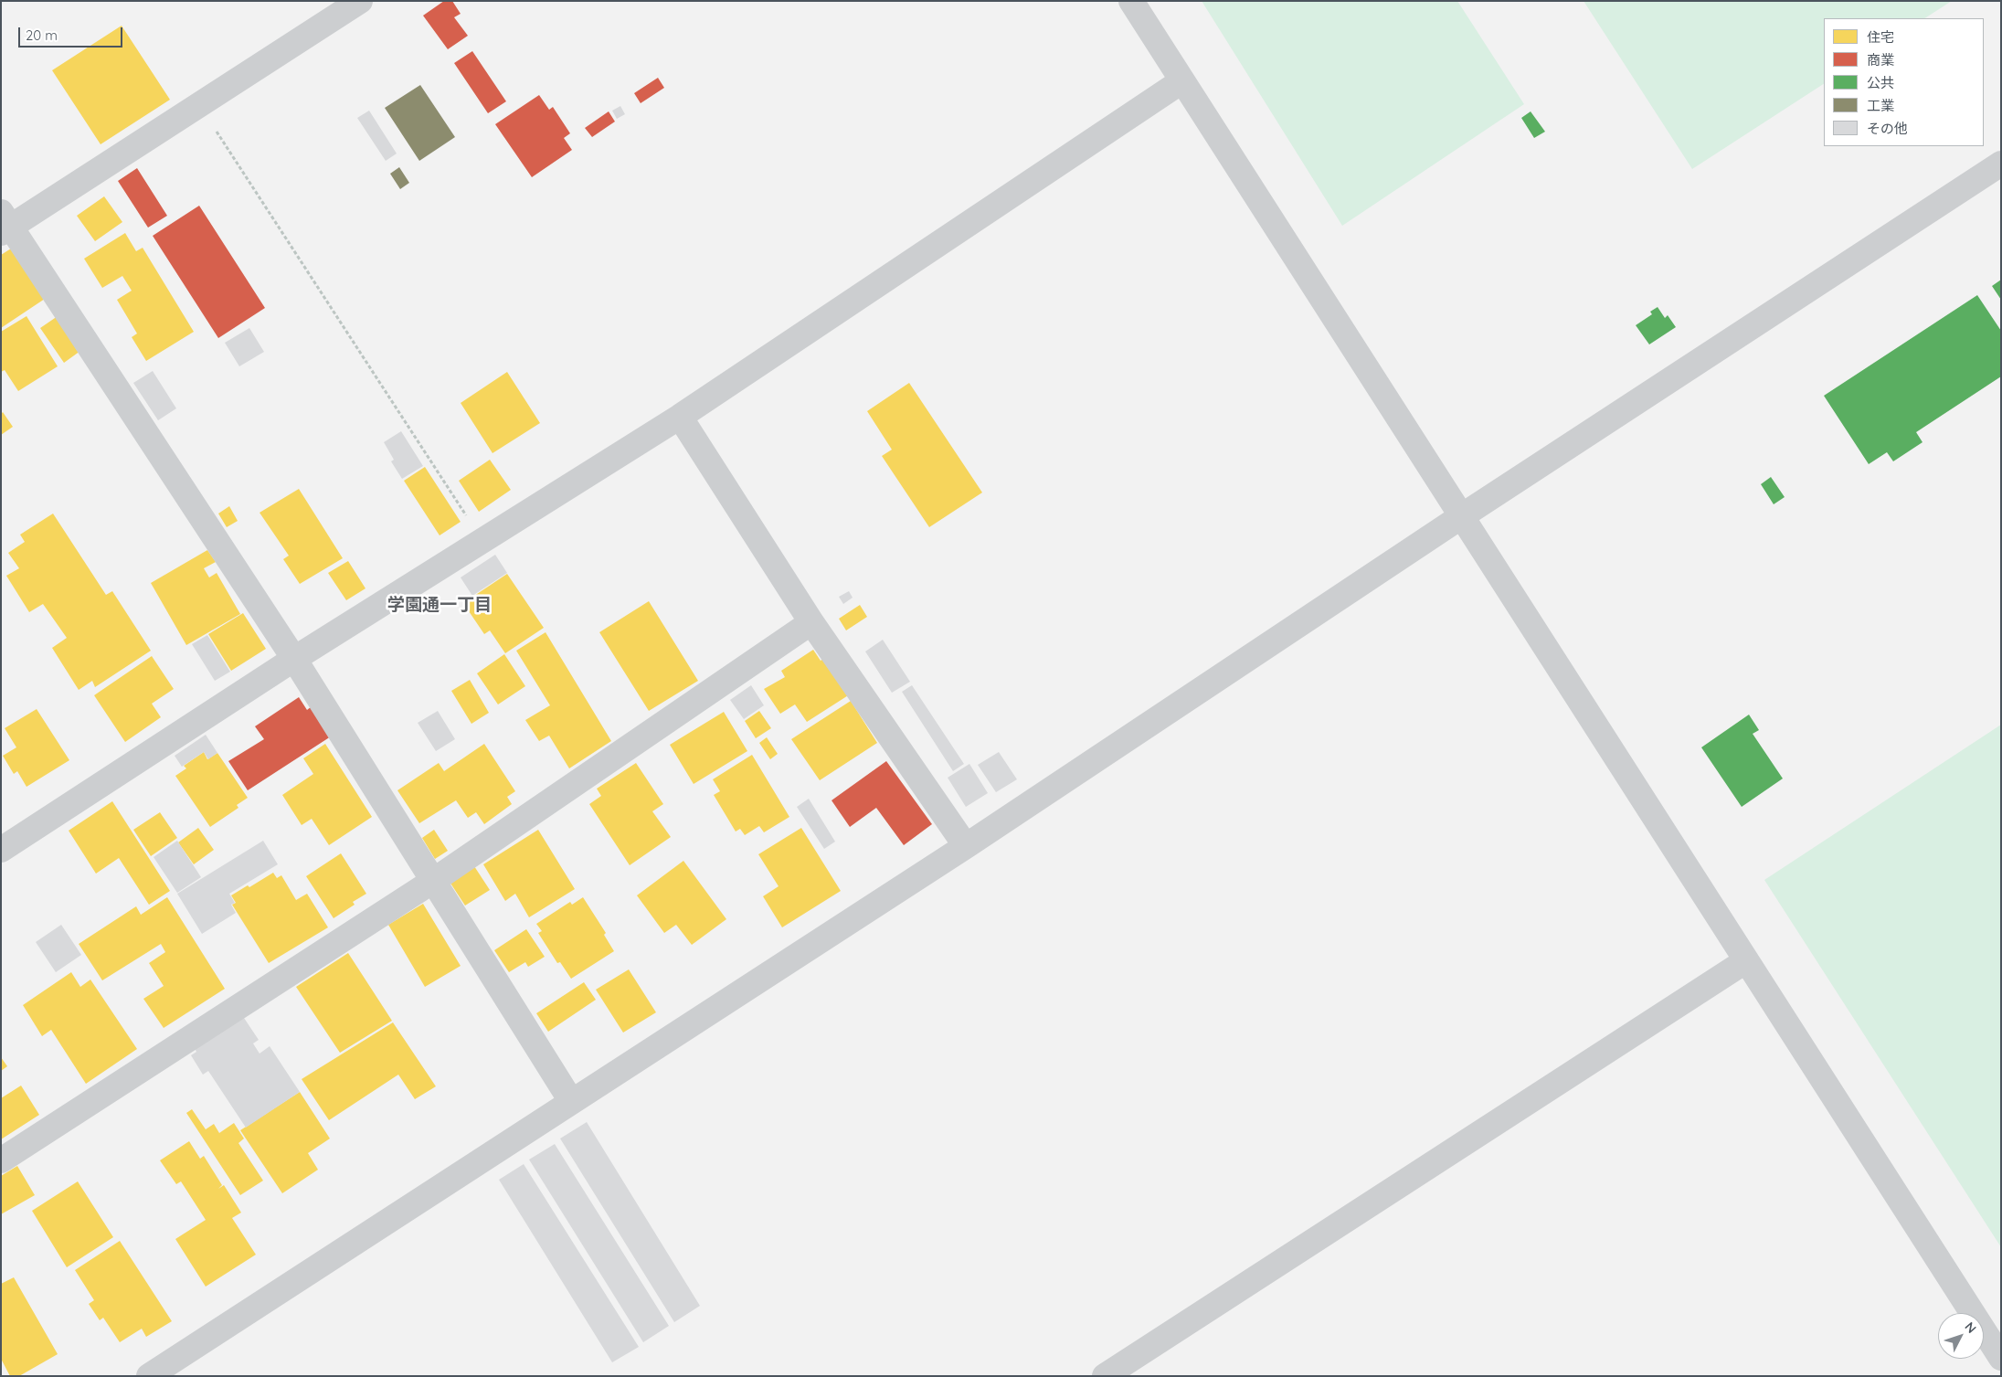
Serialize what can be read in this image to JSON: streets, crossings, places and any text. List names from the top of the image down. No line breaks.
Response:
{"districts":["学園通一丁目"],"legend":["住宅","商業","公共","工業","その他"],"scale_bar":"20 m","north":"top right"}
